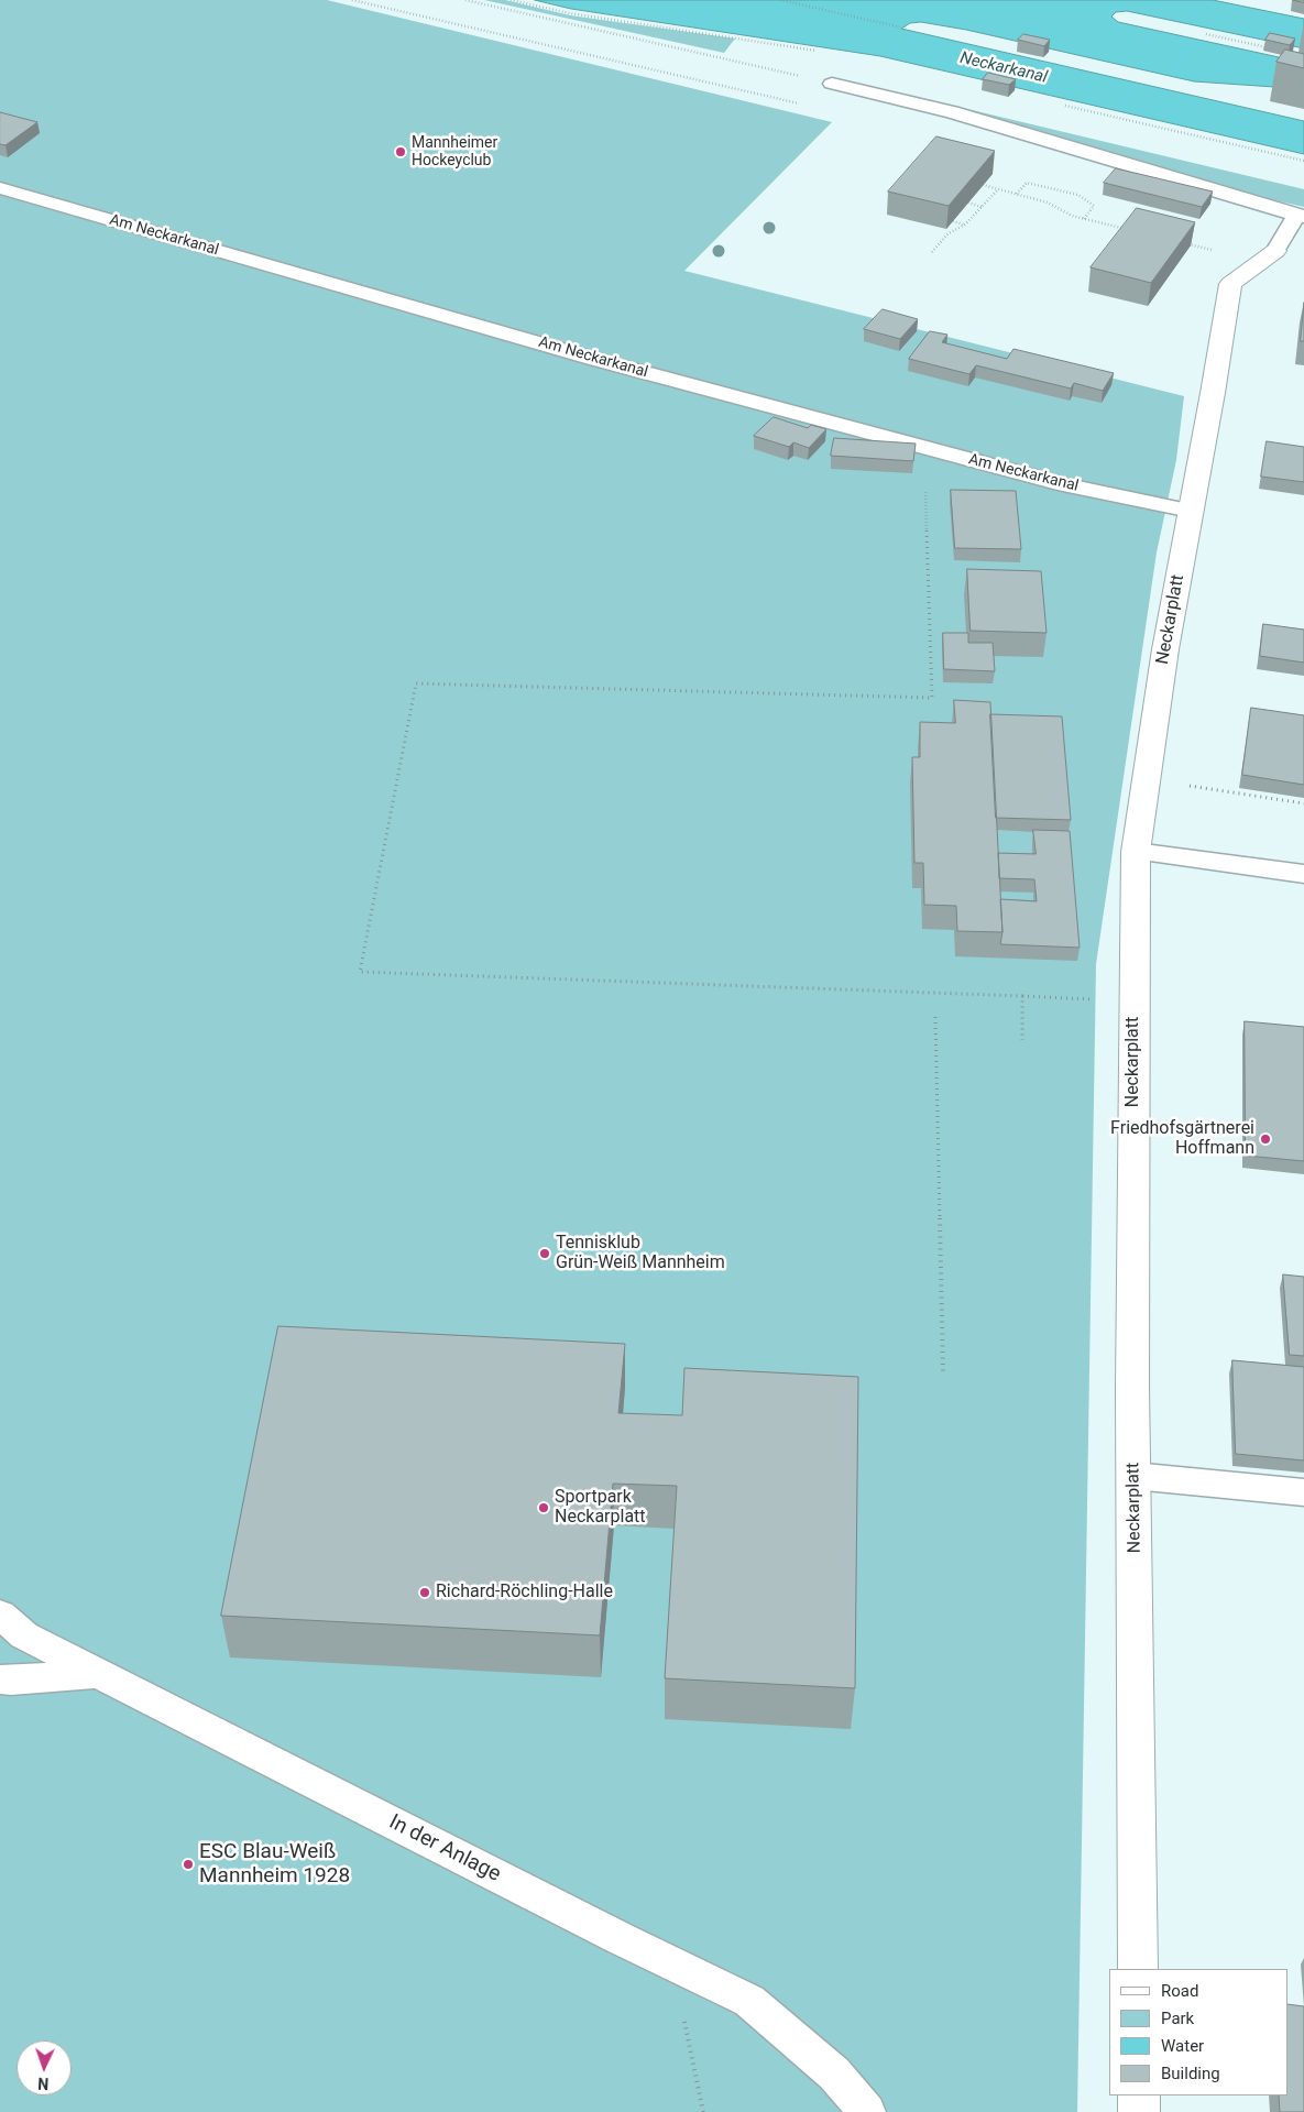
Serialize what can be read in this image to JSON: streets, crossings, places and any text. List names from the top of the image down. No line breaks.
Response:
{"streets":{"street":["Neckarplatt"],"lane":["Am Neckarkanal","In der Anlage"]},"crossings":[["Am Neckarkanal","Neckarplatt"]],"water":["Neckarkanal"],"places":["Mannheimer Hockeyclub","Friedhofsgärtnerei Hoffmann","Tennisklub Grün-Weiß Mannheim","Sportpark Neckarplatt","Richard-Röchling-Halle","ESC Blau-Weiß Mannheim 1928"],"legend":["Road","Park","Water","Building"],"north":"bottom"}
